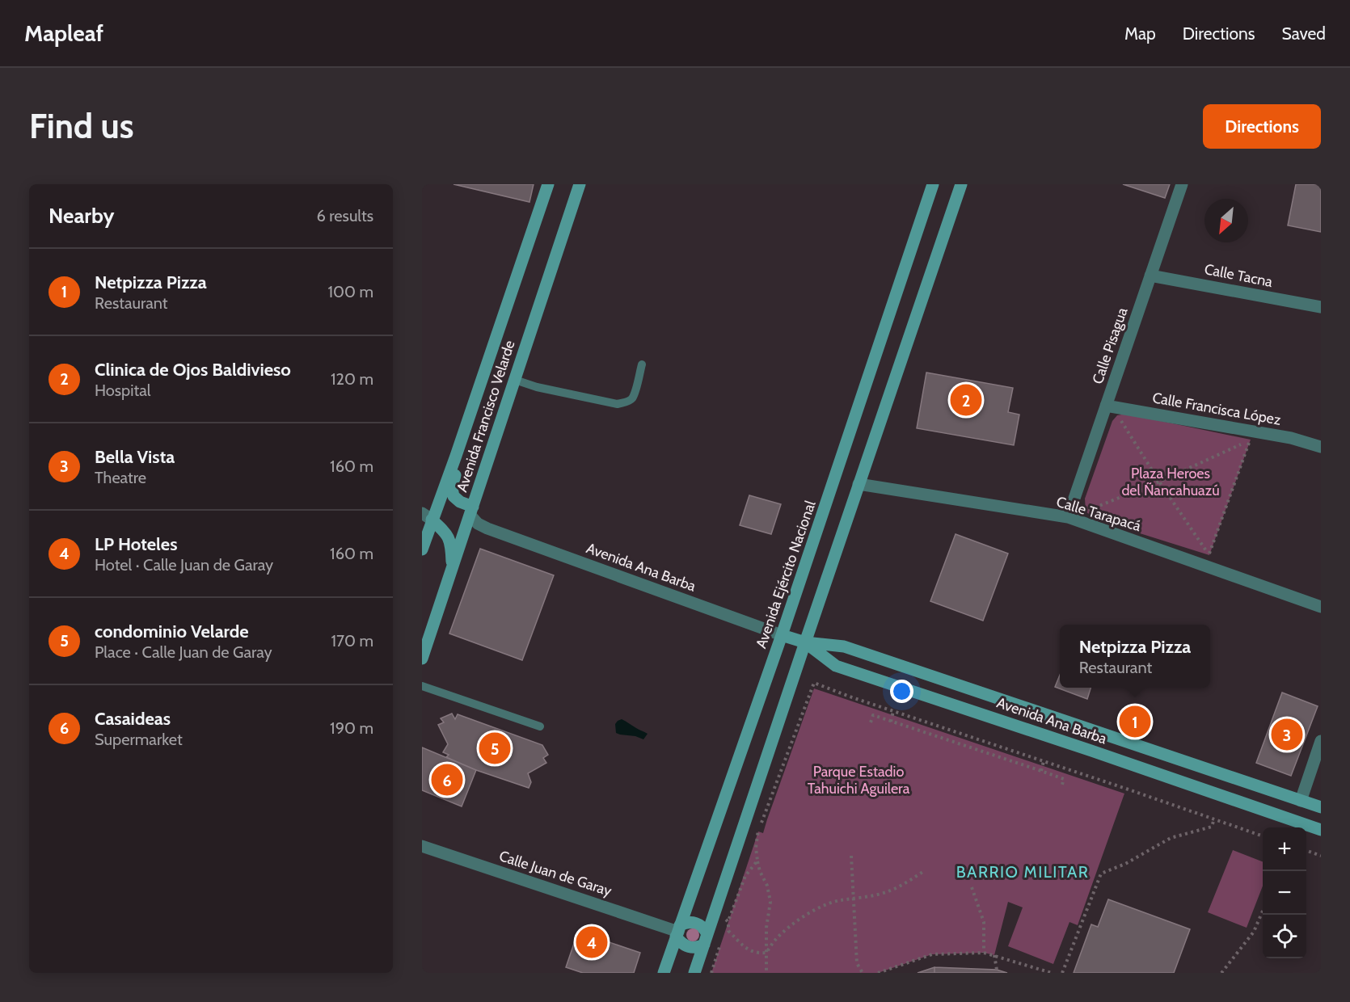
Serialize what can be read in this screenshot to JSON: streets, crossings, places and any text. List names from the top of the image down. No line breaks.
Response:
{"streets":{"street":["Calle Tacna","Calle Pisagua","Calle Francisca López","Avenida Francisco Velarde","Calle Tarapacá","Avenida Ana Barba","Avenida Ejército Nacional","Calle Juan de Garay"]},"crossings":[["Calle Tacna","Calle Pisagua"],["Calle Pisagua","Calle Francisca López"],["Calle Pisagua","Calle Tarapacá"],["Avenida Francisco Velarde","Avenida Ana Barba"],["Avenida Ana Barba","Avenida Ejército Nacional"],["Avenida Ejército Nacional","Calle Juan de Garay"]],"districts":["BARRIO MILITAR"],"parks":["Plaza Heroes del Ñancahuazú","Parque Estadio Tahuichi Aguilera"],"north":"bottom left","page":{"header":"Mapleaf","nav":["Map","Directions","Saved"],"buttons":"Directions","title":"Find us","heading":["Nearby","6 results"],"list":[{"mark":"1","name":"Netpizza Pizza","note":"Restaurant","value":"100 m"},{"mark":"2","name":"Clinica de Ojos Baldivieso","note":"Hospital","value":"120 m"},{"mark":"3","name":"Bella Vista","note":"Theatre","value":"160 m"},{"mark":"4","name":"LP Hoteles","note":"Hotel · Calle Juan de Garay","value":"160 m"},{"mark":"5","name":"condominio Velarde","note":"Place · Calle Juan de Garay","value":"170 m"},{"mark":"6","name":"Casaideas","note":"Supermarket","value":"190 m"}],"pins":["2","1","3","5","6","4"],"popup":["Netpizza Pizza","Restaurant"],"map_buttons":["+","−"]}}
